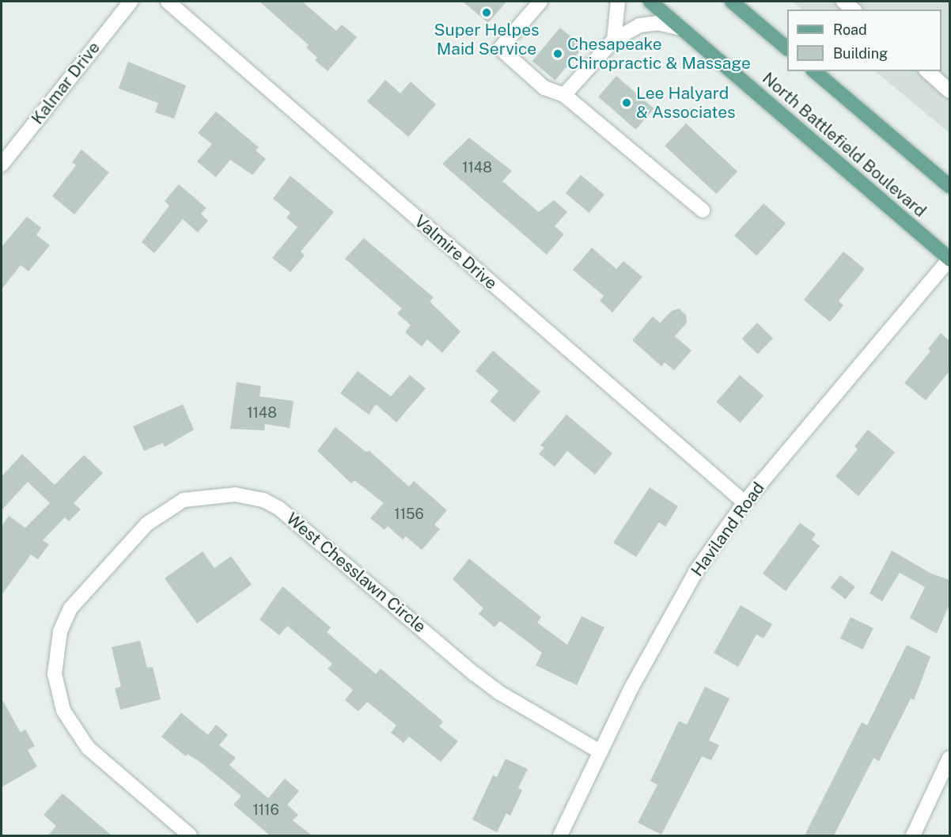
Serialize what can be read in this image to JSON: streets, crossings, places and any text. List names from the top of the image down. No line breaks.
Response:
{"streets":{"main road":["North Battlefield Boulevard"],"street":["Kalmar Drive","Valmire Drive","Haviland Road","West Chesslawn Circle"]},"crossings":[["North Battlefield Boulevard","Haviland Road"],["Valmire Drive","Haviland Road"],["Haviland Road","West Chesslawn Circle"]],"places":["Super Helpes Maid Service","Chesapeake Chiropractic & Massage","Lee Halyard & Associates"],"house_numbers":["1148","1148","1156","1116"],"legend":["Road","Building"]}
